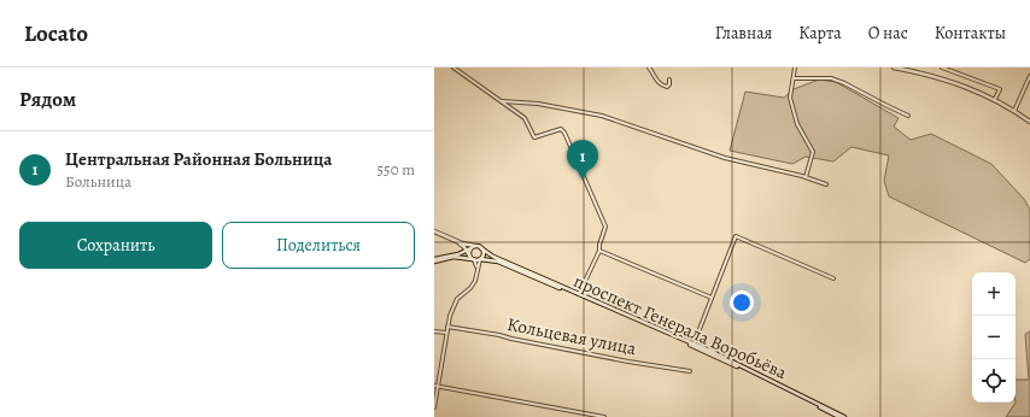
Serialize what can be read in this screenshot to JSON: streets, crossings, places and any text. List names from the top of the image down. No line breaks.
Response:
{"streets":{"main road":["проспект Генерала Воробьёва"],"street":["Кольцевая улица"]},"page":{"header":"Locato","nav":["Главная","Карта","О нас","Контакты"],"heading":"Рядом","list":[{"mark":"1","name":"Центральная Районная Больница","note":"Больница","value":"550 m"}],"pins":"1","buttons":["Сохранить","Поделиться"],"map_buttons":["+","−"]}}
